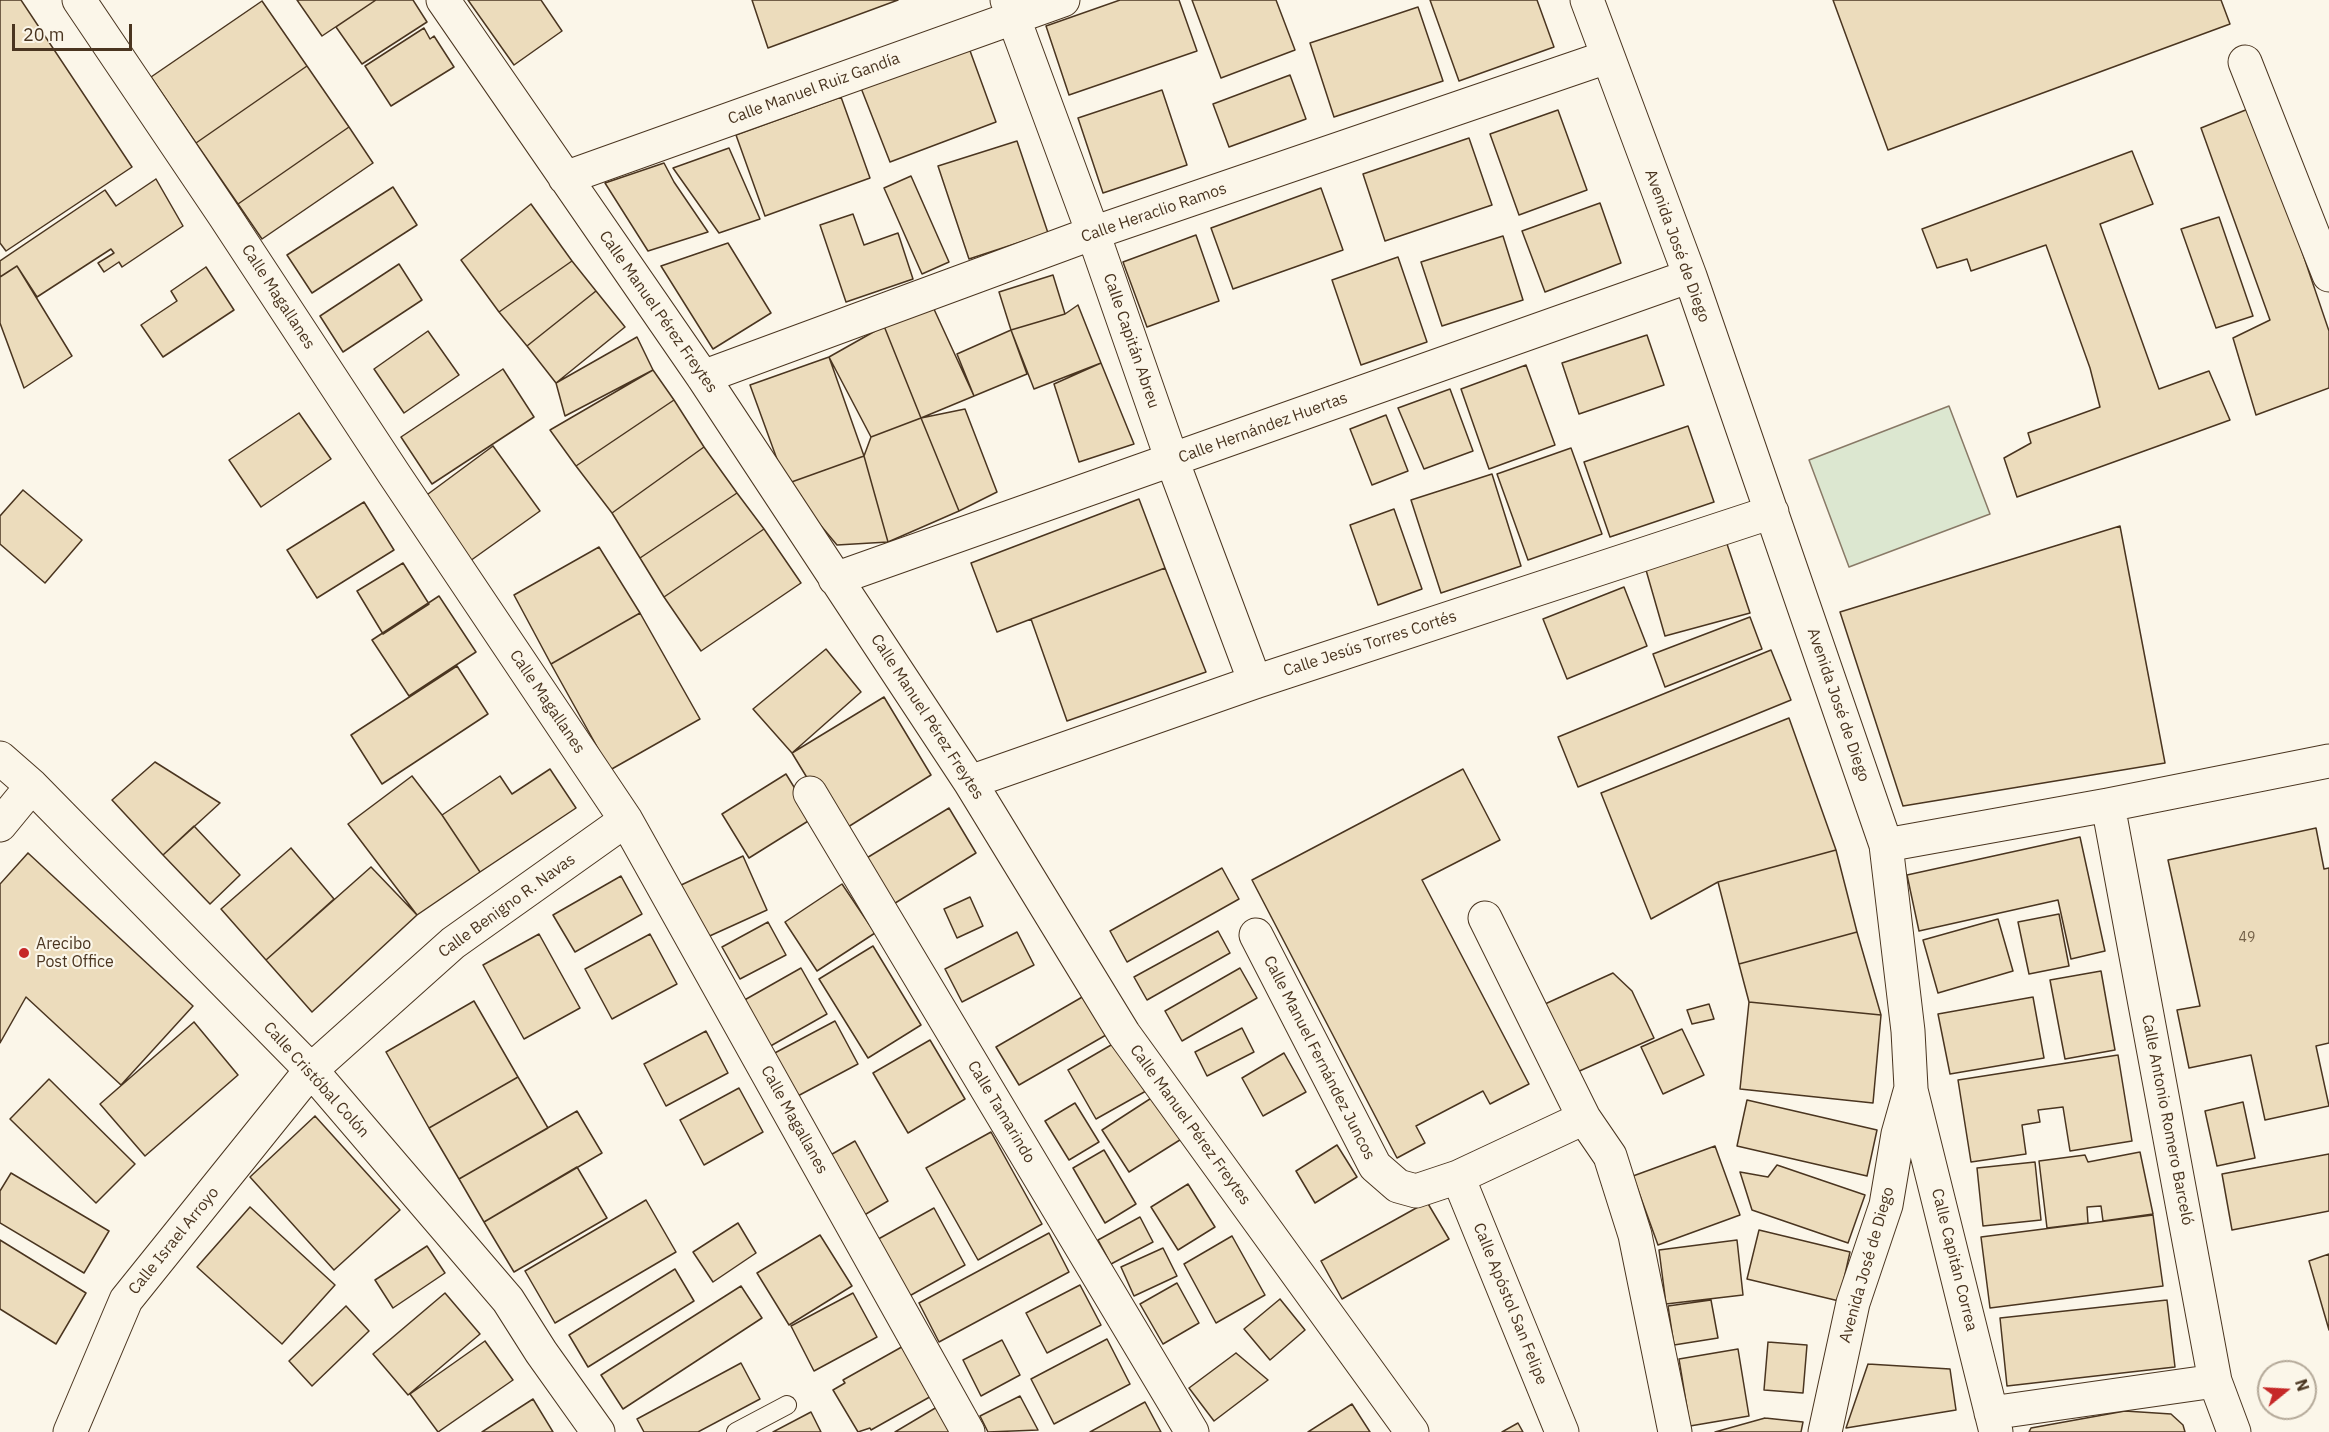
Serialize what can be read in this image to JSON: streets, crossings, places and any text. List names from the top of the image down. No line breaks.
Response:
{"streets":{"street":["Calle Manuel Ruiz Gandía","Calle Heraclio Ramos","Avenida José de Diego","Calle Magallanes","Calle Manuel Pérez Freytes","Calle Capitán Abreu","Calle Hernández Huertas","Calle Jesús Torres Cortés","Calle Benigno R. Navas","Calle Manuel Fernández Juncos","Calle Cristóbal Colón","Calle Tamarindo","Calle Antonio Romero Barceló","Calle Israel Arroyo","Calle Capitán Correa","Calle Apóstol San Felipe"]},"crossings":[["Calle Manuel Ruiz Gandía","Calle Manuel Pérez Freytes"],["Calle Manuel Ruiz Gandía","Calle Capitán Abreu"],["Calle Heraclio Ramos","Avenida José de Diego"],["Calle Heraclio Ramos","Calle Manuel Pérez Freytes"],["Calle Heraclio Ramos","Calle Capitán Abreu"],["Avenida José de Diego","Calle Hernández Huertas"],["Avenida José de Diego","Calle Jesús Torres Cortés"],["Avenida José de Diego","Calle Capitán Correa"],["Calle Magallanes","Calle Benigno R. Navas"],["Calle Manuel Pérez Freytes","Calle Hernández Huertas"],["Calle Manuel Pérez Freytes","Calle Jesús Torres Cortés"],["Calle Capitán Abreu","Calle Hernández Huertas"],["Calle Capitán Abreu","Calle Jesús Torres Cortés"],["Calle Benigno R. Navas","Calle Cristóbal Colón"],["Calle Benigno R. Navas","Calle Israel Arroyo"],["Calle Manuel Fernández Juncos","Calle Apóstol San Felipe"],["Calle Cristóbal Colón","Calle Israel Arroyo"]],"places":["Arecibo Post Office"],"house_numbers":["49"],"scale_bar":"20 m","north":"right"}
